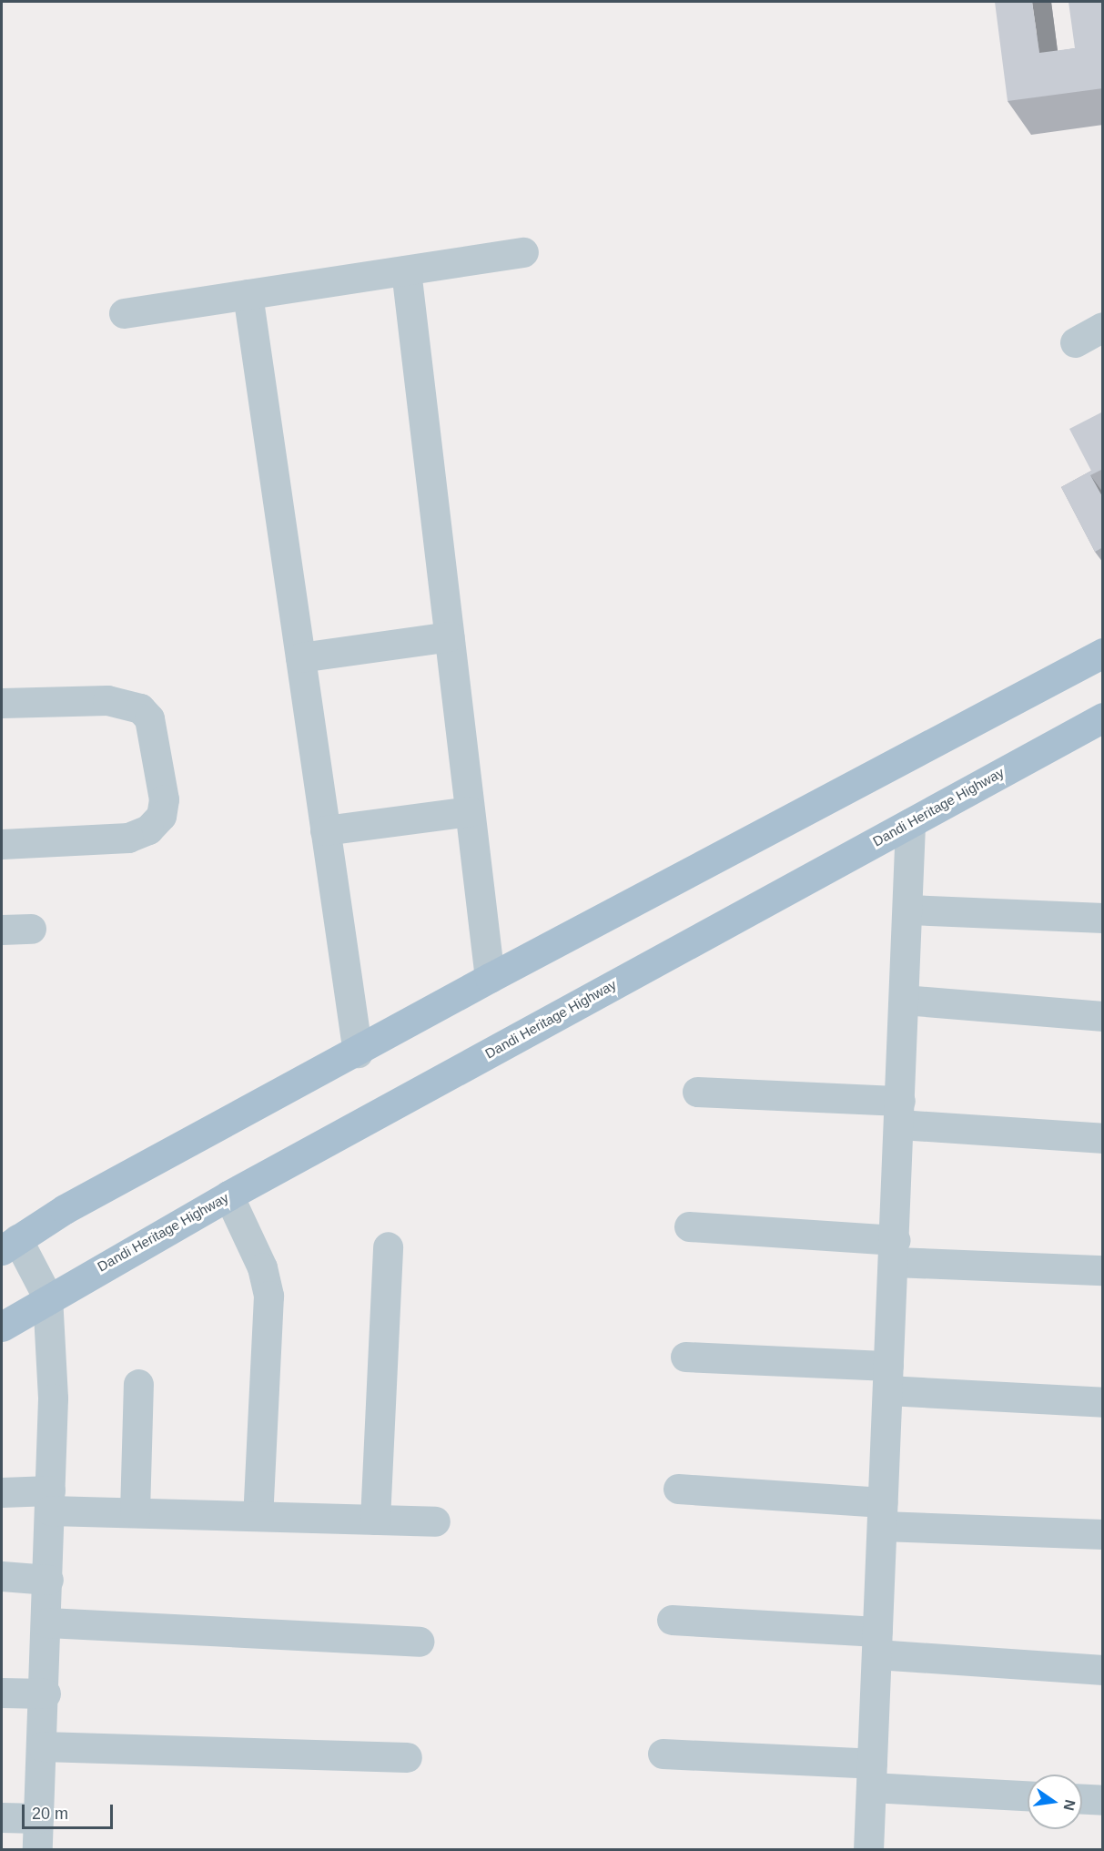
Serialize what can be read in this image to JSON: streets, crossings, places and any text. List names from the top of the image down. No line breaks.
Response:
{"streets":{"main road":["Dandi Heritage Highway"]},"scale_bar":"20 m","north":"right"}
